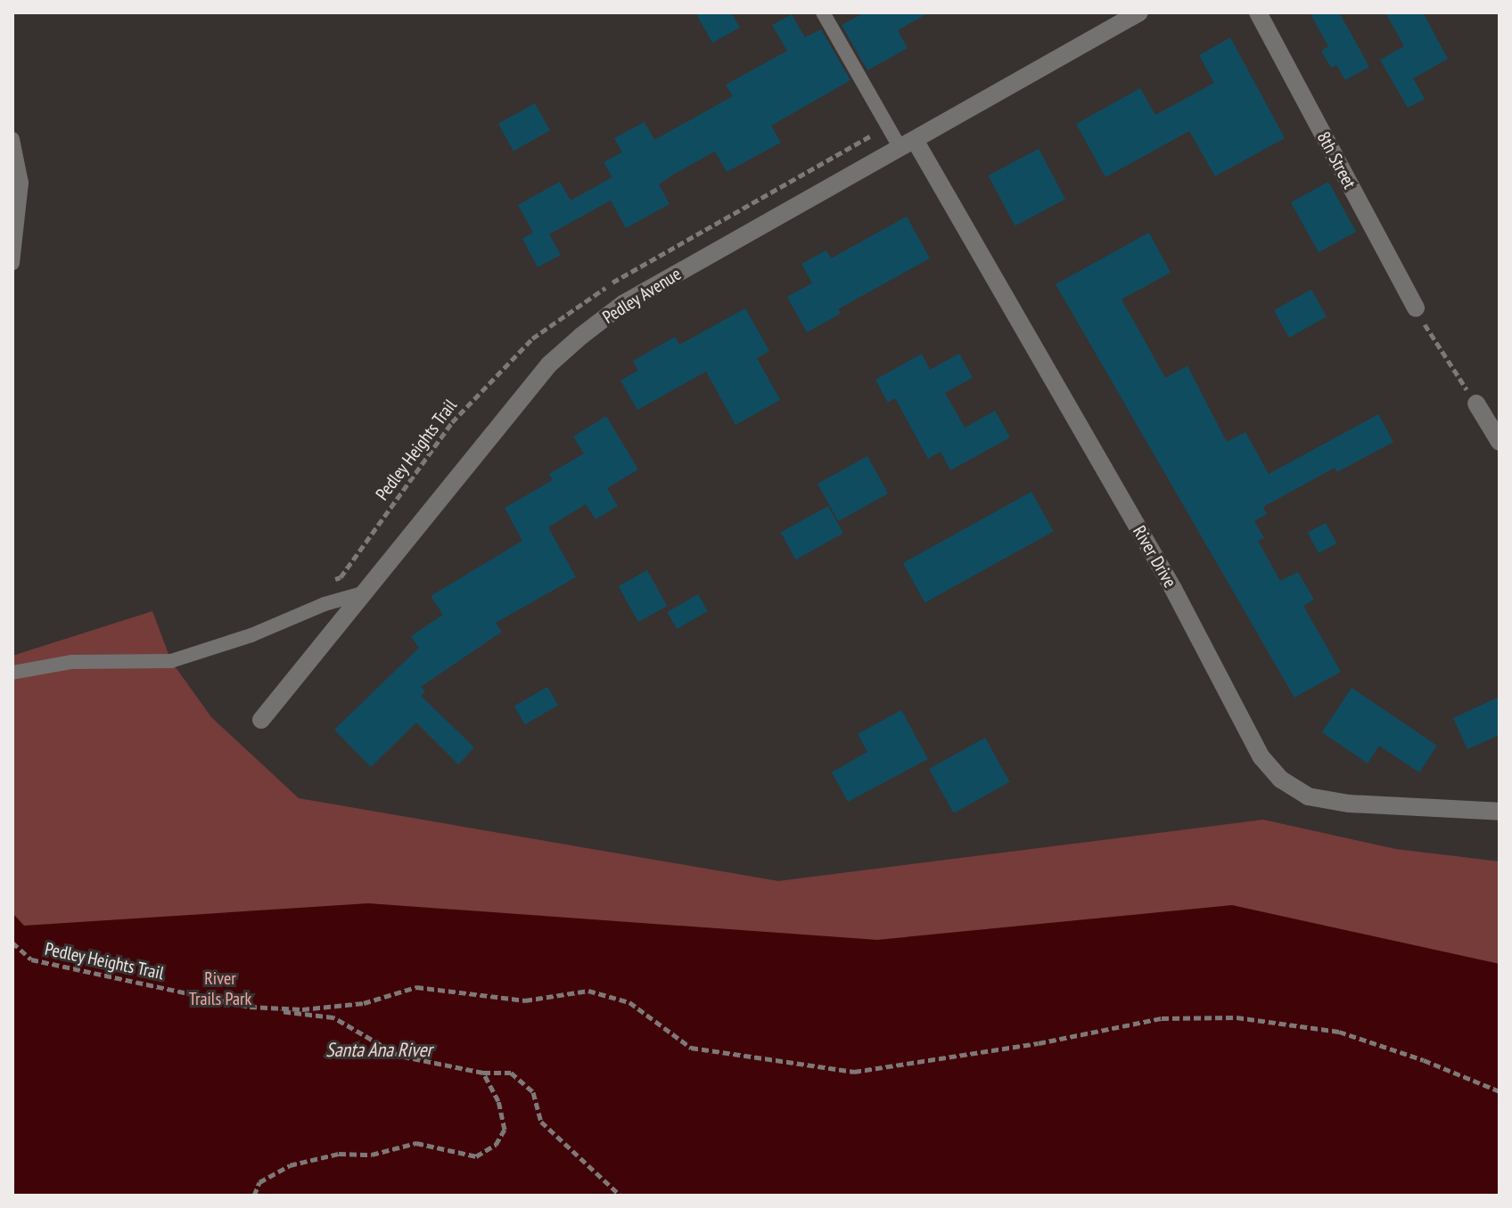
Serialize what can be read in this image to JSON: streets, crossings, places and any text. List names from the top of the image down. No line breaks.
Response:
{"streets":{"street":["8th Street","Pedley Avenue","River Drive"],"path":["Pedley Heights Trail"]},"crossings":[["Pedley Avenue","River Drive"]],"water":["Santa Ana River"],"parks":["River Trails Park"]}
